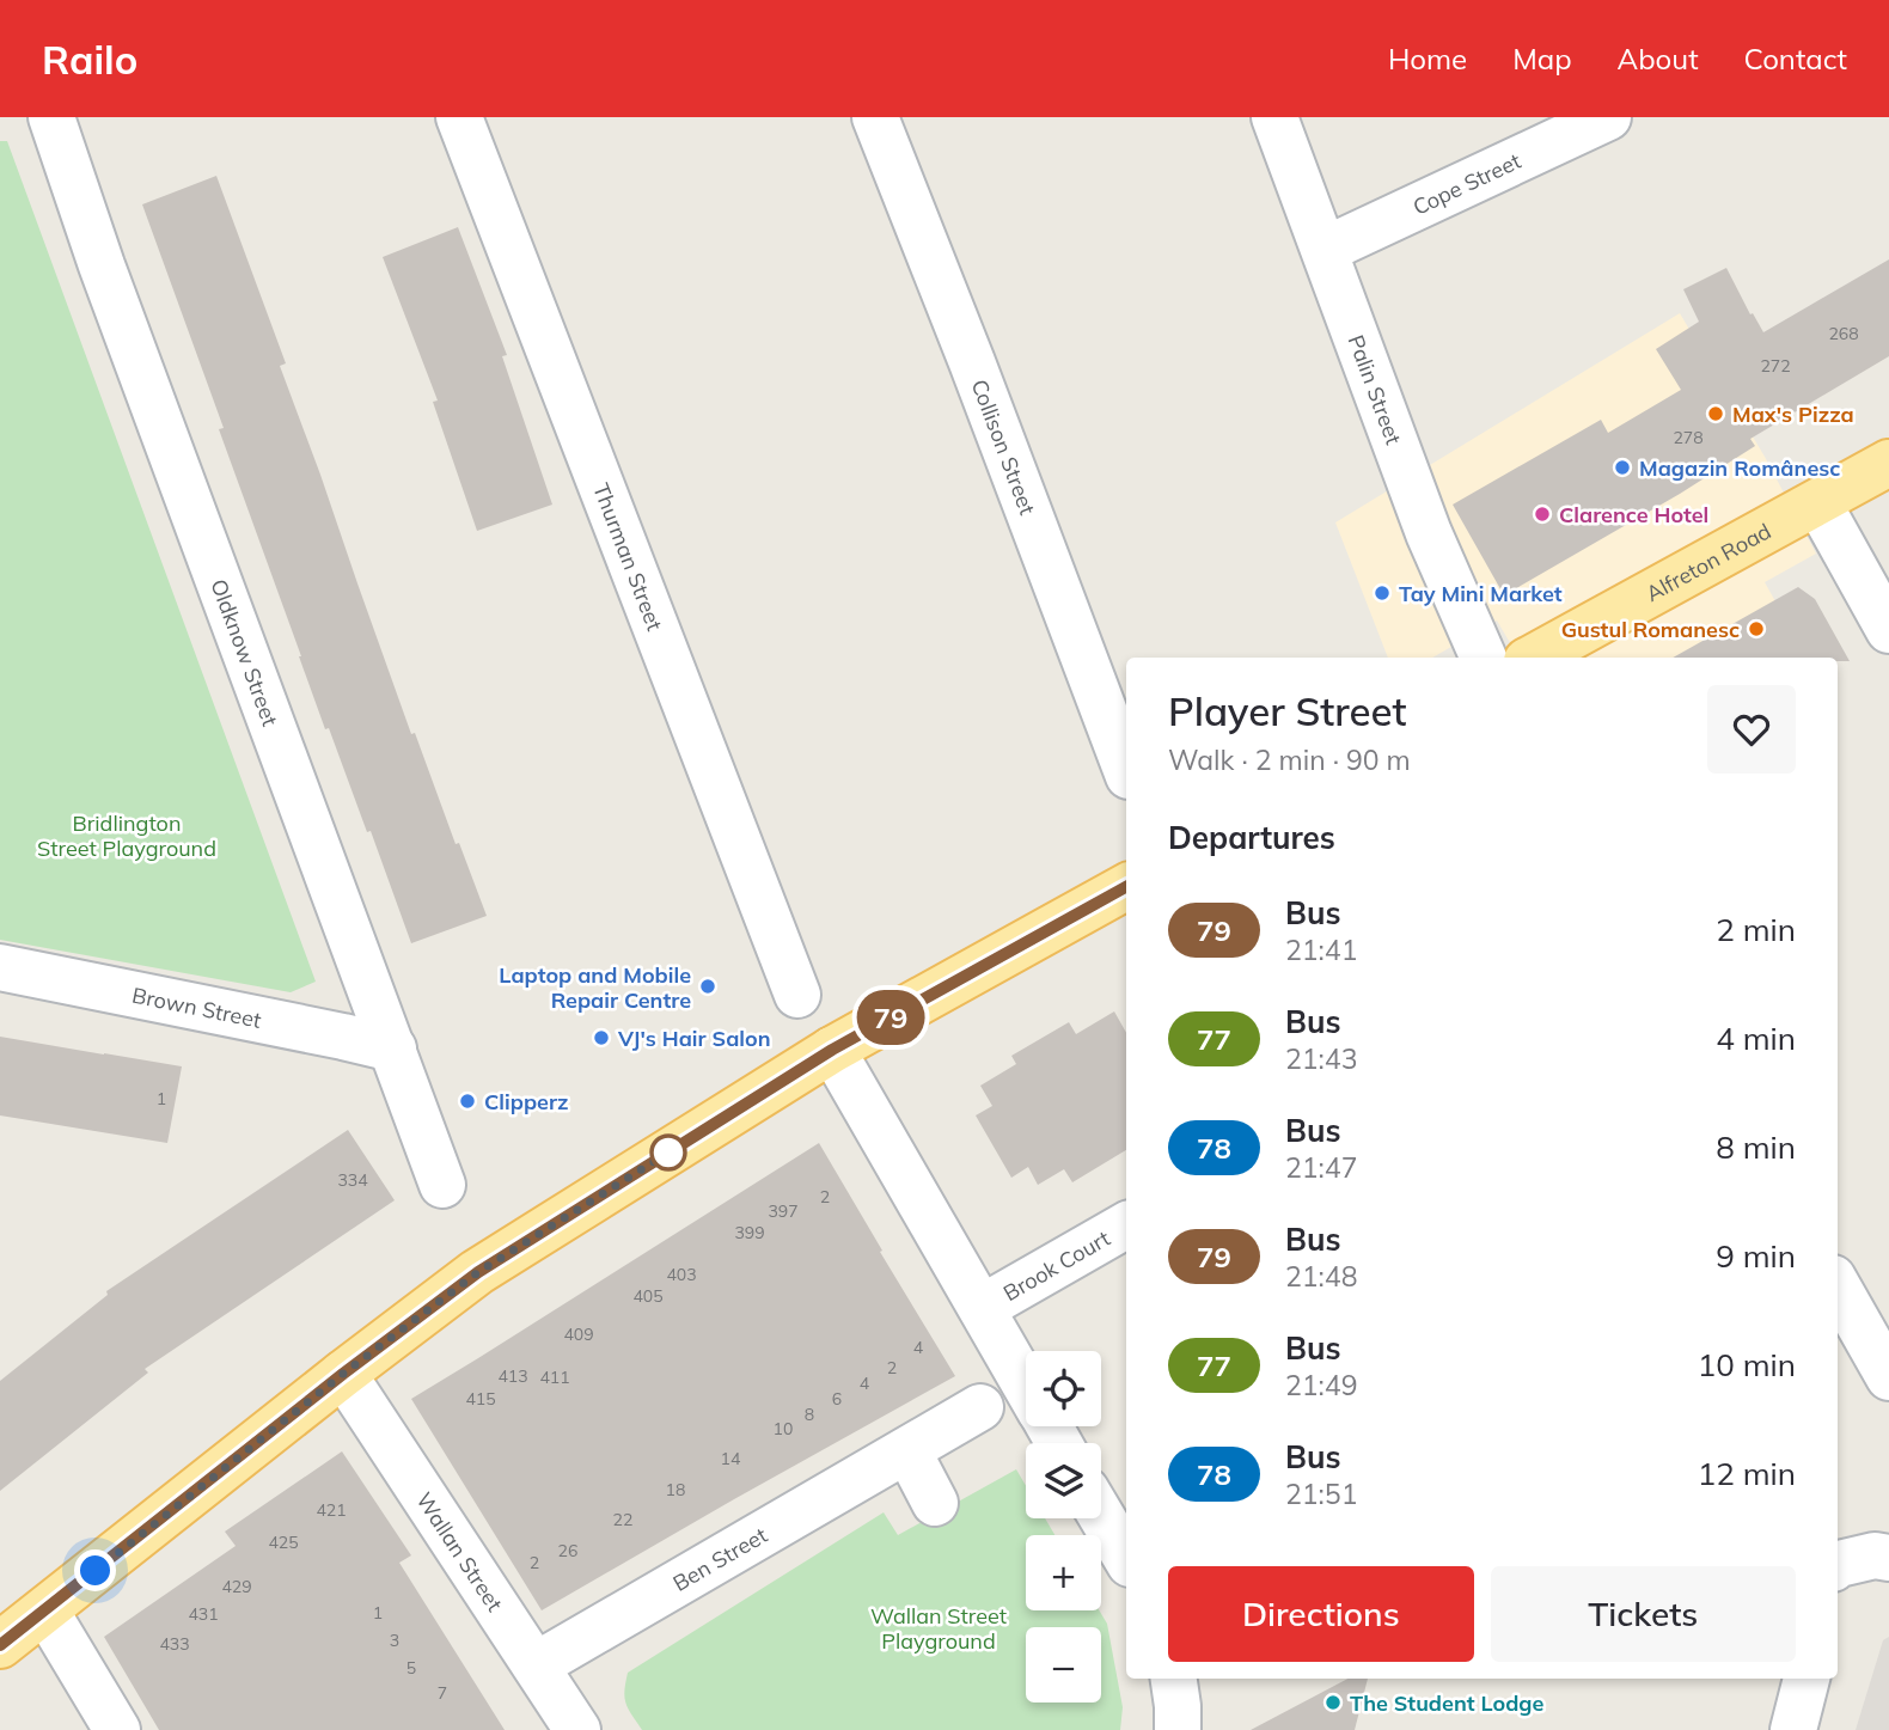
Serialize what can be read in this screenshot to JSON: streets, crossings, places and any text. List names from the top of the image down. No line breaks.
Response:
{"streets":{"main road":["Alfreton Road"],"street":["Cope Street","Palin Street","Collison Street","Thurman Street","Oldknow Street","Brown Street","Brook Court","Wallan Street","Ben Street"]},"crossings":[["Cope Street","Palin Street"],["Oldknow Street","Brown Street"],["Wallan Street","Ben Street"]],"parks":["Bridlington Street Playground","Wallan Street Playground"],"places":["Max's Pizza","Magazin Românesc","Clarence Hotel","Tay Mini Market","Gustul Romanesc","Laptop and Mobile Repair Centre","VJ's Hair Salon","Clipperz","The Student Lodge"],"lines":["bus line 79"],"house_numbers":["268","272","278","1","334","2","397","399","403","405","409","4","2","413","411","4","415","6","8","10","14","18","421","22","425","26","2","429","1","431","3","433","5","7"],"page":{"header":"Railo","nav":["Home","Map","About","Contact"],"on_map":"79","heading":[["Player Street","Walk · 2 min · 90 m"],"Departures"],"list":[{"mark":"79","name":"Bus","note":"21:41","value":"2 min"},{"mark":"77","name":"Bus","note":"21:43","value":"4 min"},{"mark":"78","name":"Bus","note":"21:47","value":"8 min"},{"mark":"79","name":"Bus","note":"21:48","value":"9 min"},{"mark":"77","name":"Bus","note":"21:49","value":"10 min"},{"mark":"78","name":"Bus","note":"21:51","value":"12 min"}],"map_buttons":["+","−"],"buttons":["Directions","Tickets"]}}
